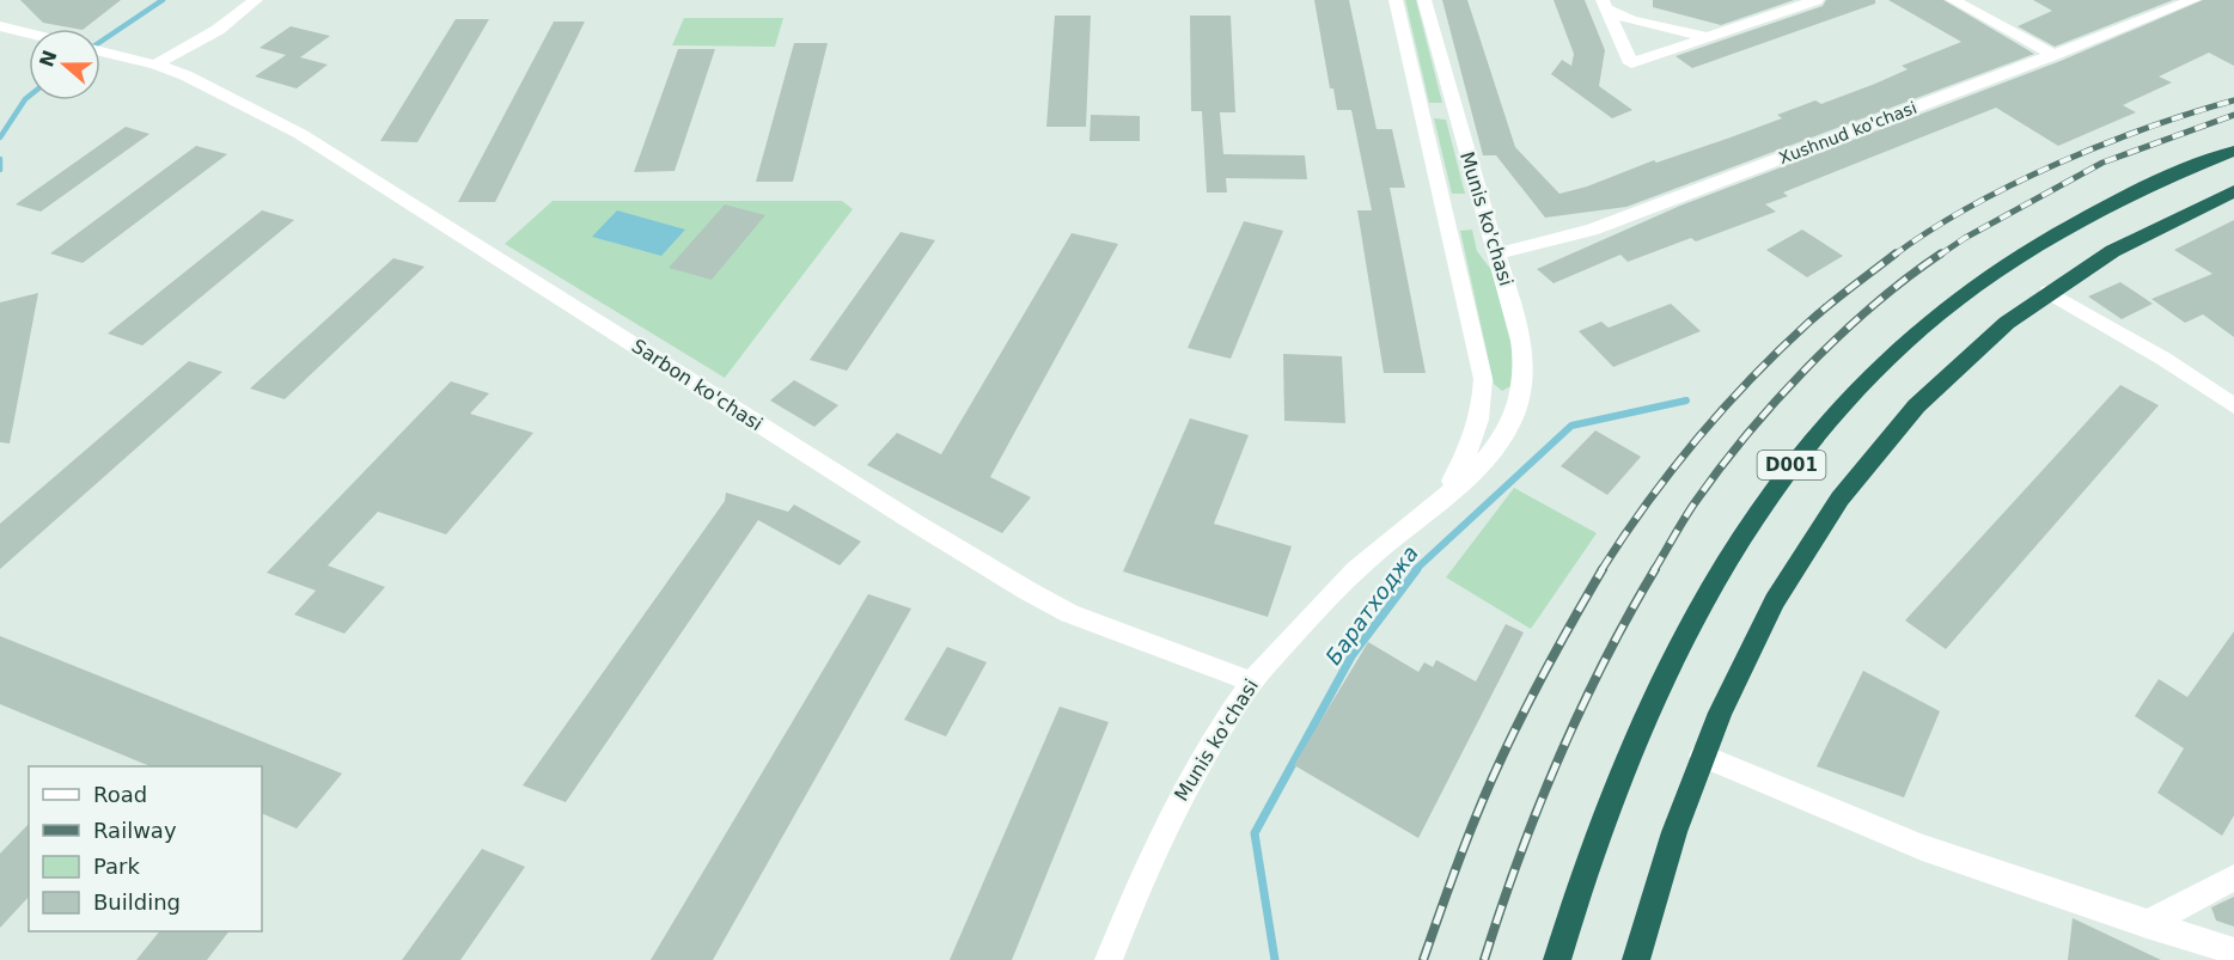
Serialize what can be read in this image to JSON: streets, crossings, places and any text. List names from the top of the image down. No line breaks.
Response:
{"streets":{"highway":["D001"],"street":["Xushnud ko'chasi","Munis ko'chasi","Sarbon ko'chasi"]},"crossings":[["Xushnud ko'chasi","Munis ko'chasi"],["Munis ko'chasi","Sarbon ko'chasi"]],"water":["Баратходжа"],"legend":["Road","Railway","Park","Building"],"north":"left"}
